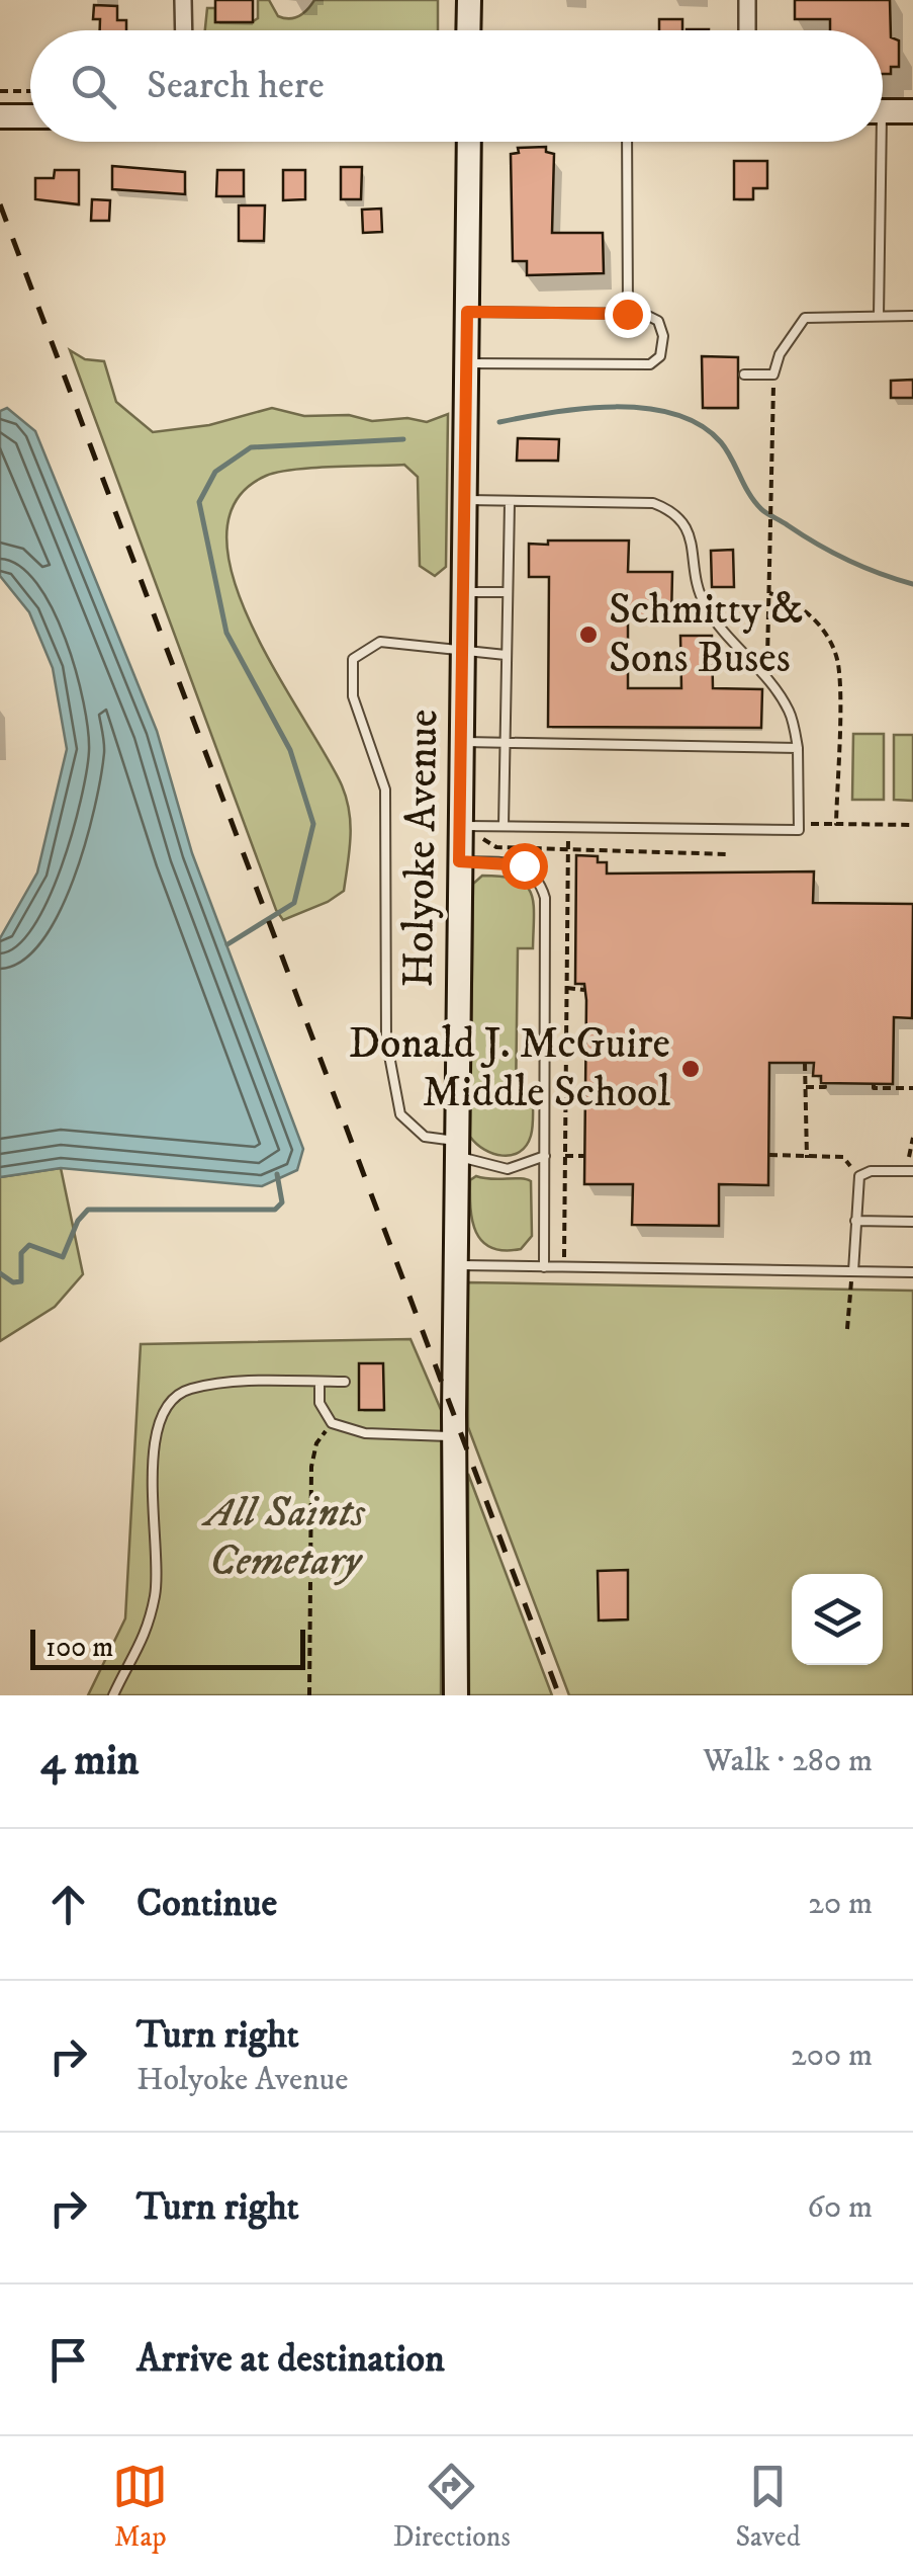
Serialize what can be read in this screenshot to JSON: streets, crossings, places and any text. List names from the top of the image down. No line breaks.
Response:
{"streets":{"street":["Holyoke Avenue"]},"parks":["All Saints Cemetary"],"places":["Schmitty & Sons Buses","Donald J. McGuire Middle School"],"scale_bar":"100 m","page":{"search":"Search here","scale":"100 m","heading":["4 min","Walk · 280 m"],"list":[["Continue","20 m"],["Turn right","Holyoke Avenue","200 m"],["Turn right","60 m"],"Arrive at destination"],"nav":["Map","Directions","Saved"]}}
